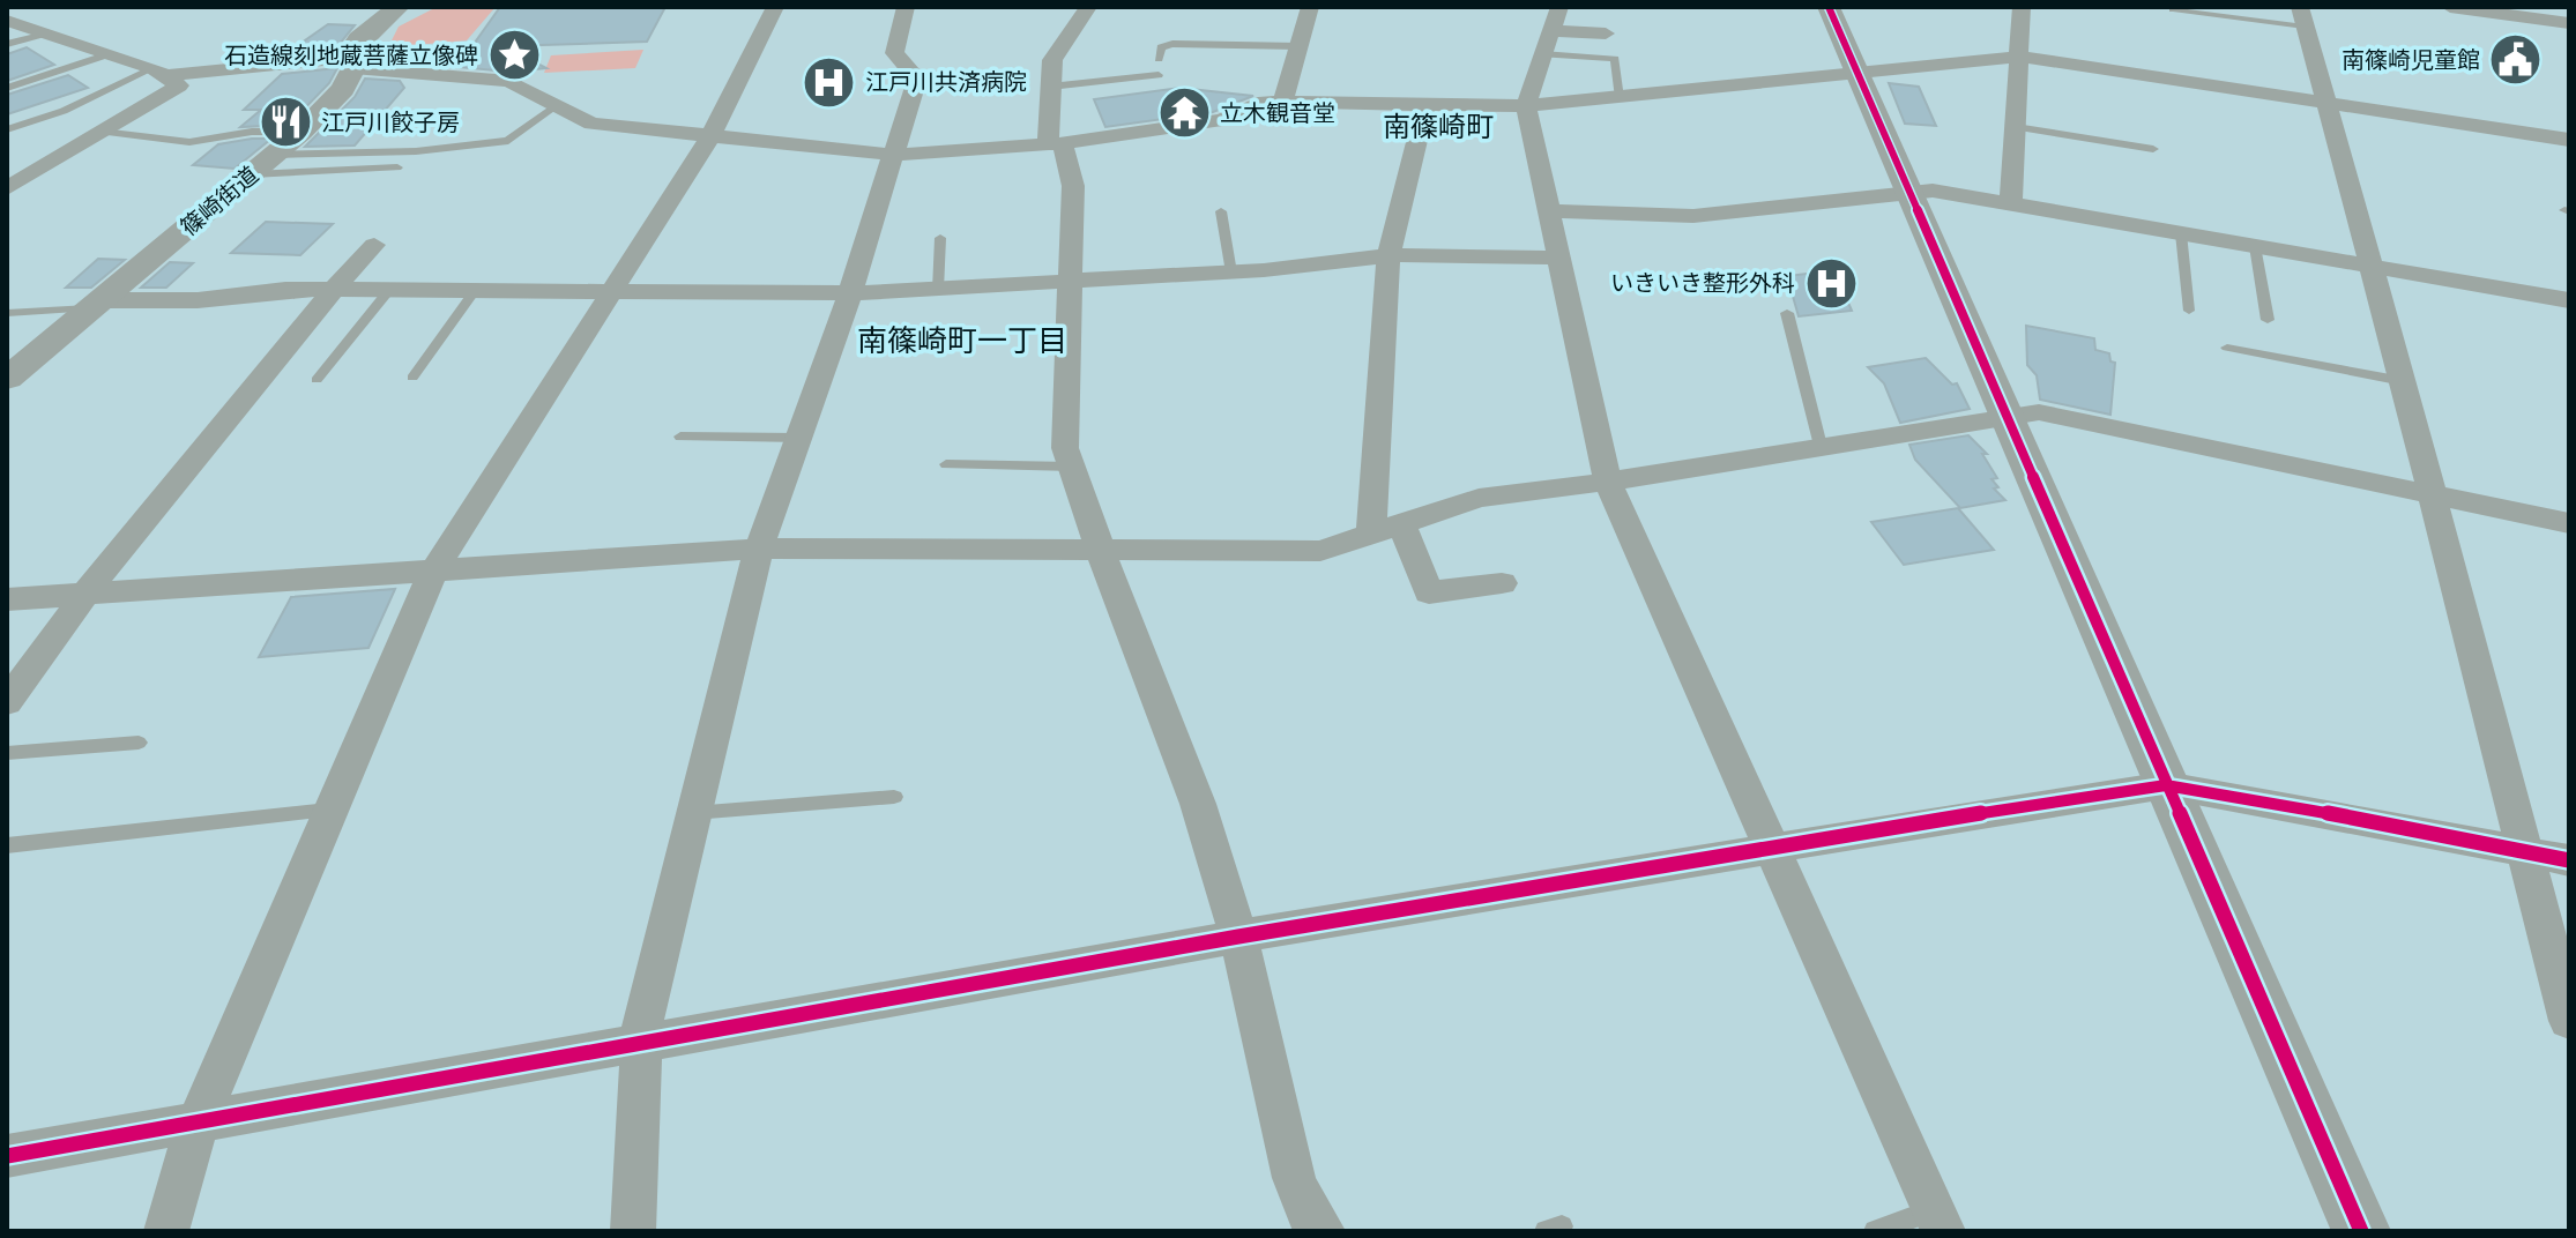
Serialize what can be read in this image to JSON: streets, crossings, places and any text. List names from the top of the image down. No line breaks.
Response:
{"streets":{"street":["篠崎街道"]},"districts":["南篠崎町","南篠崎町一丁目"],"places":{"place":["石造線刻地蔵菩薩立像碑"],"public building":["南篠崎児童館"],"hospital":["江戸川共済病院","いきいき整形外科"],"temple":["立木観音堂"],"restaurant":["江戸川餃子房"]}}
